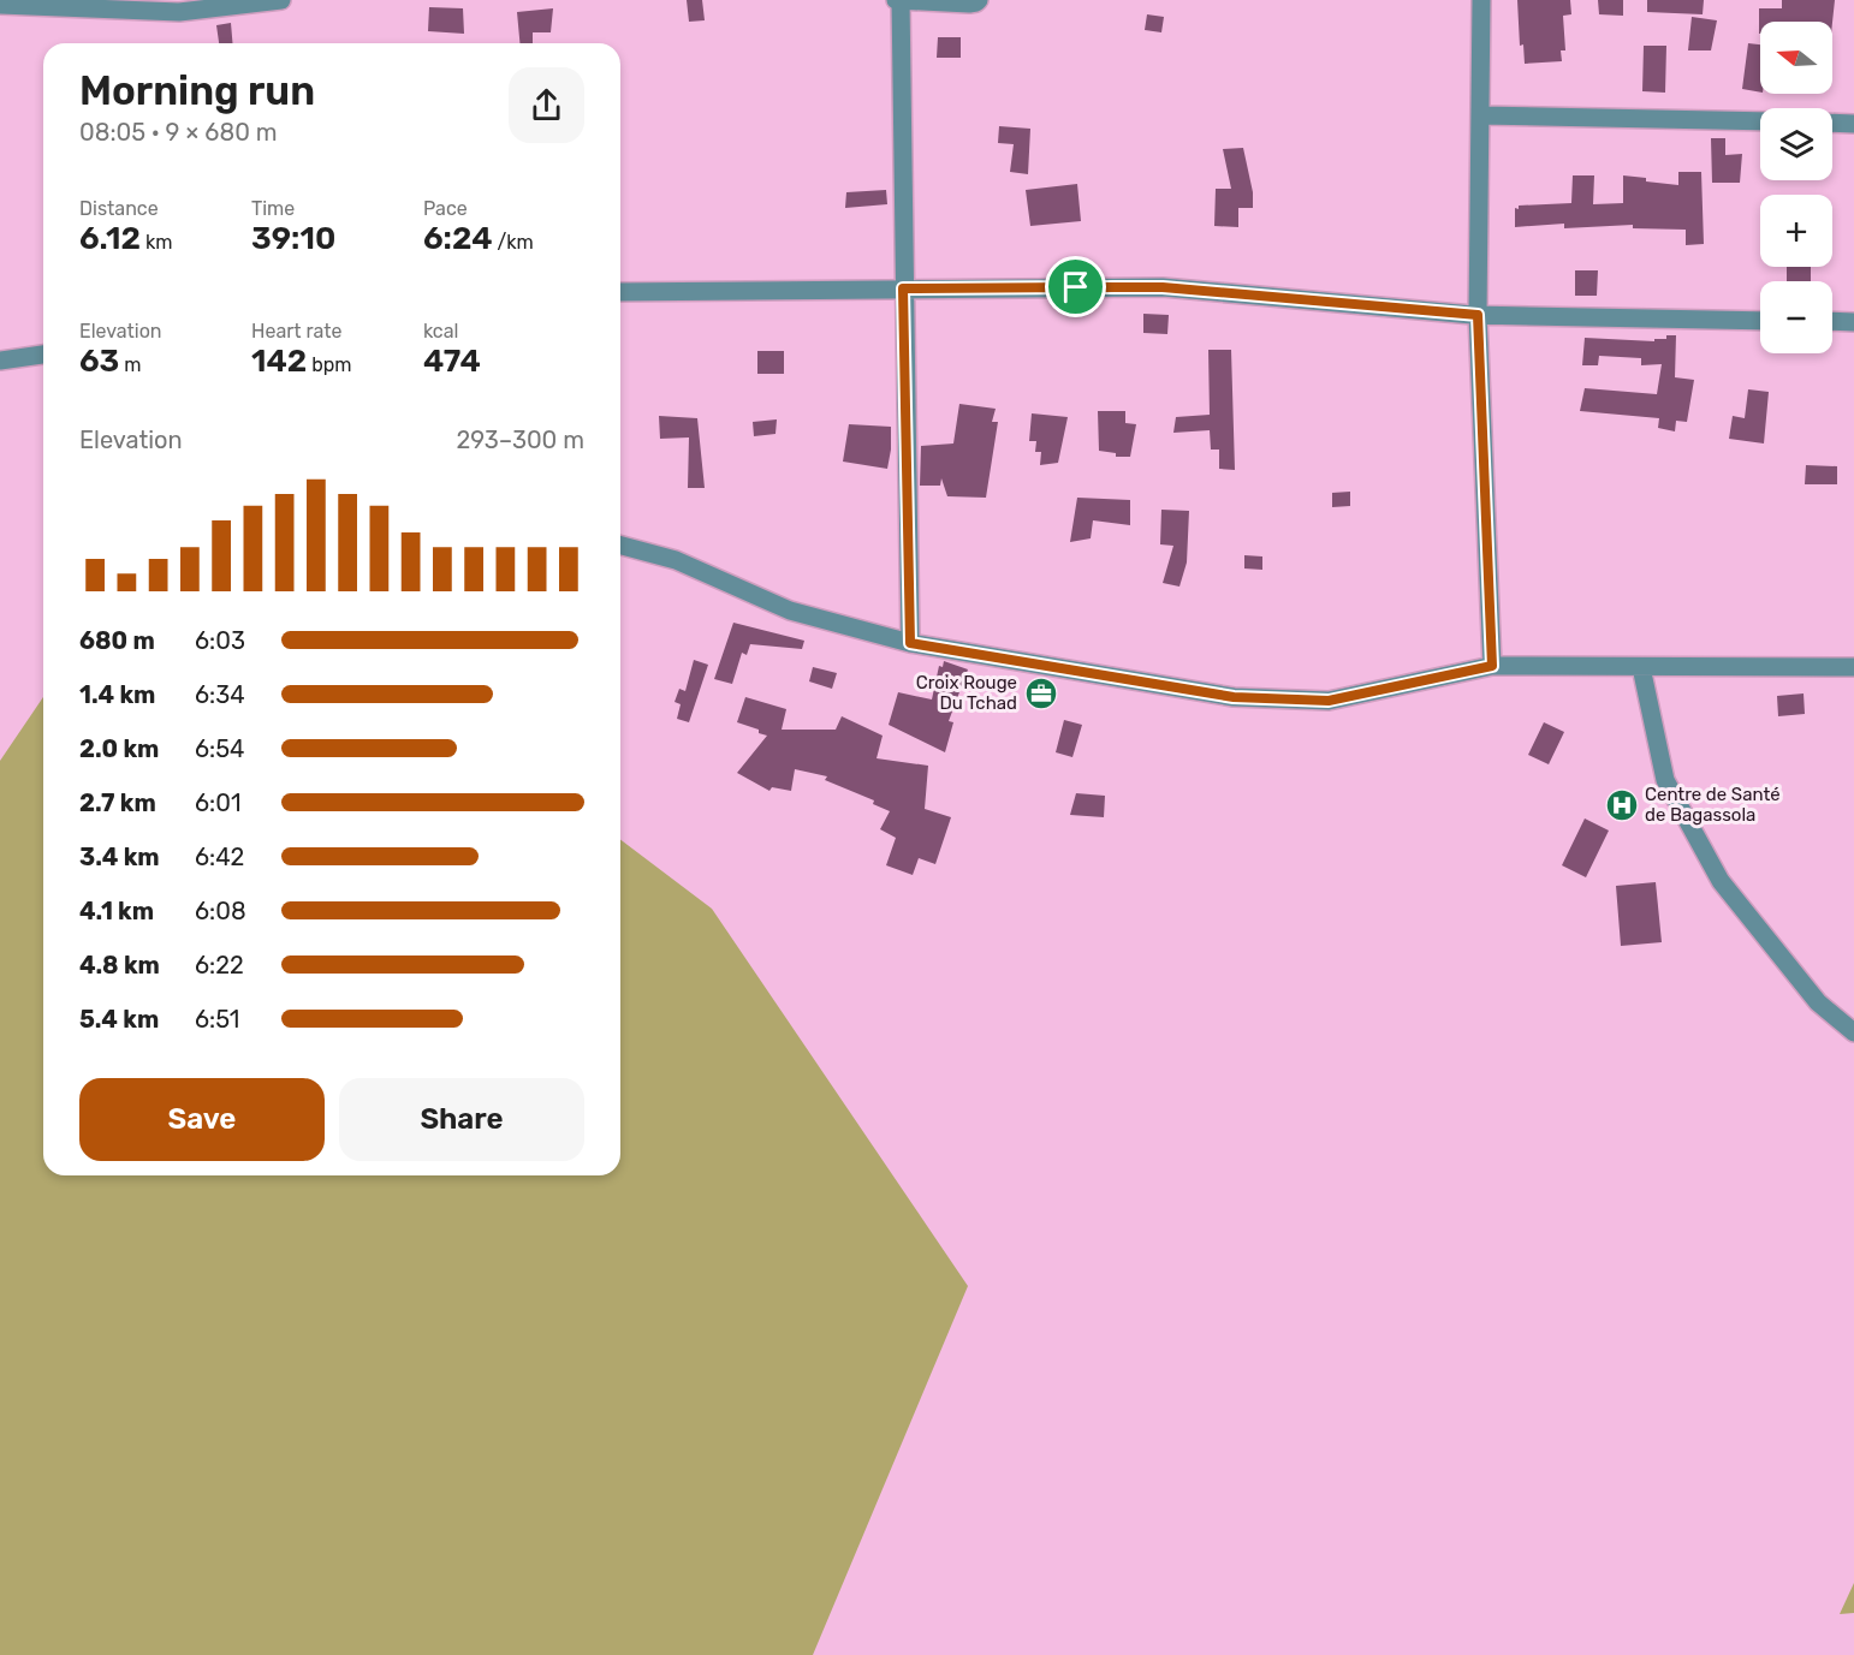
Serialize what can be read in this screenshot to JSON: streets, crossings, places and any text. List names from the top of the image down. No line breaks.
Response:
{"places":{"office":["Croix Rouge Du Tchad"],"hospital":["Centre de Santé de Bagassola"]},"north":"left","page":{"map_buttons":["+","−"],"heading":["Morning run","08:05 · 9 × 680 m"],"stats":[["Distance","6.12 km"],["Time","39:10"],["Pace","6:24 /km"],["Elevation","63 m"],["Heart rate","142 bpm"],["kcal","474"]],"chart":["Elevation","293–300 m"],"list":[{"name":"680 m","note":"6:03"},{"name":"1.4 km","note":"6:34"},{"name":"2.0 km","note":"6:54"},{"name":"2.7 km","note":"6:01"},{"name":"3.4 km","note":"6:42"},{"name":"4.1 km","note":"6:08"},{"name":"4.8 km","note":"6:22"},{"name":"5.4 km","note":"6:51"}],"buttons":["Save","Share"]}}
